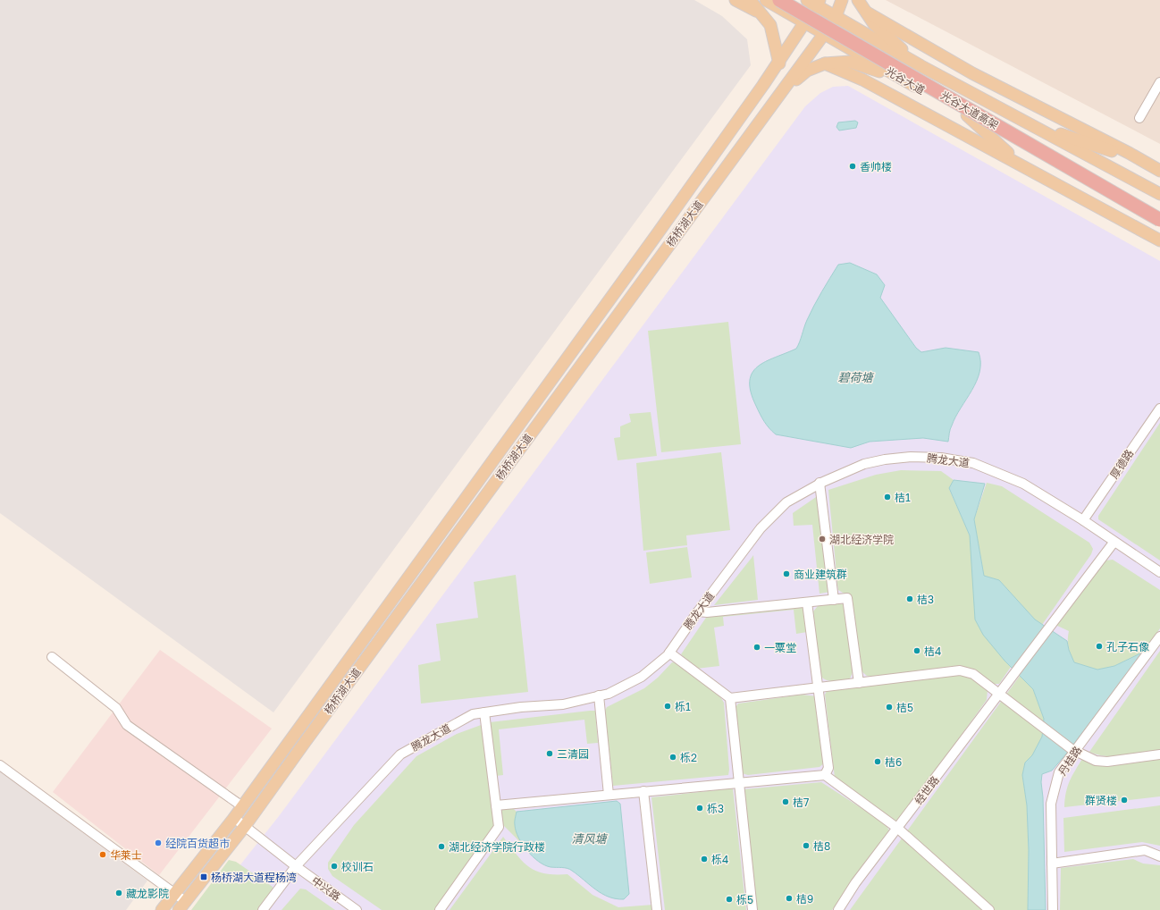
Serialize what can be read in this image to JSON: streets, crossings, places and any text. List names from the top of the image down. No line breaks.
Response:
{"streets":{"highway":["光谷大道高架"],"main road":["光谷大道","杨桥湖大道"],"street":["腾龙大道","厚德路","丹桂路","经世路","中兴路"]},"crossings":[["光谷大道","杨桥湖大道"],["杨桥湖大道","中兴路"],["腾龙大道","厚德路"],["腾龙大道","经世路"],["腾龙大道","中兴路"]],"water":["碧荷塘","清风塘"],"places":{"other":["香帅楼","桔1","湖北经济学院","商业建筑群","桔3","孔子石像","一粟堂","桔4","栎1","桔5","三清园","栎2","桔6","群贤楼","桔7","栎3","经院百货超市","桔8","湖北经济学院行政楼","华莱士","栎4","校训石","藏龙影院","桔9","栎5"],"transit":["杨桥湖大道程杨湾"]}}
